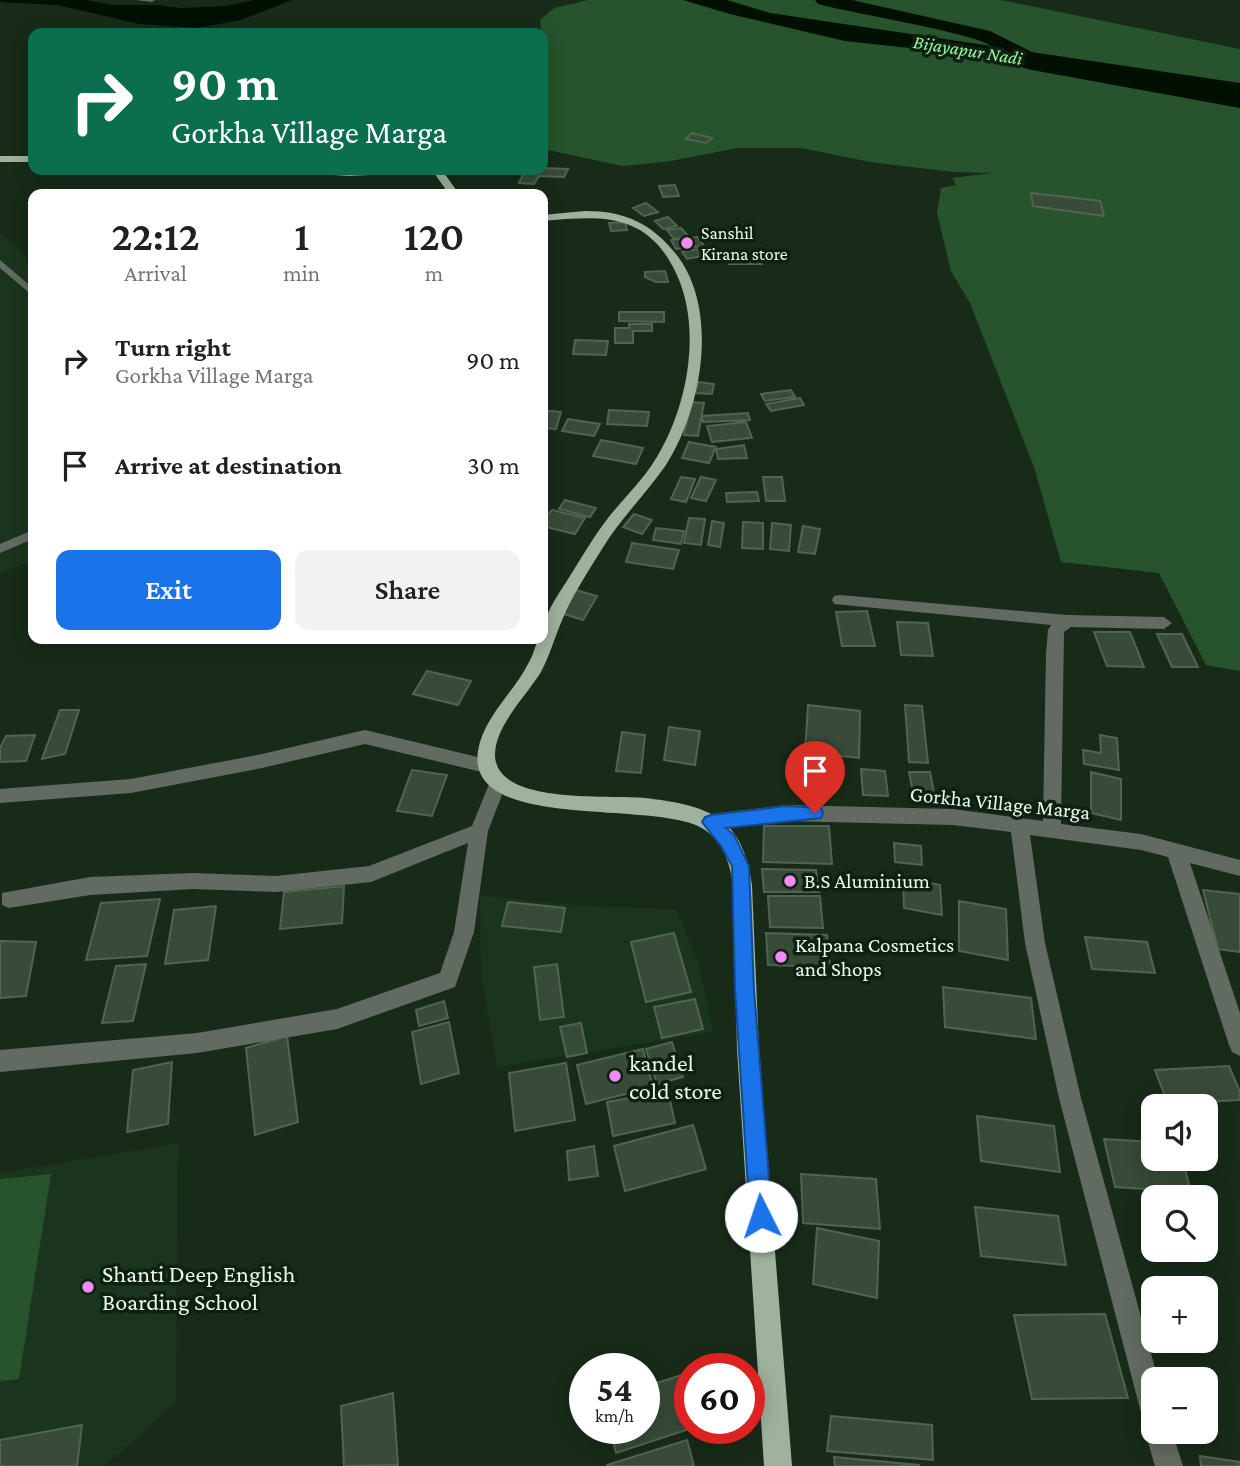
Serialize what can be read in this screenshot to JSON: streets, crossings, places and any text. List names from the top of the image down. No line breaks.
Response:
{"streets":{"street":["Gorkha Village Marga"]},"water":["Bijayapur Nadi"],"places":["Sanshil Kirana store","B.S Aluminium","Kalpana Cosmetics and Shops","kandel cold store","Shanti Deep English Boarding School"],"page":{"turn":["90 m","Gorkha Village Marga"],"eta":["22:12","Arrival","1","min","120","m"],"list":[{"name":"Turn right","note":"Gorkha Village Marga","value":"90 m"},{"name":"Arrive at destination","value":"30 m"}],"buttons":["Exit","Share"],"map_buttons":["+","−"],"speed":"54 km/h","limit":"60"}}
